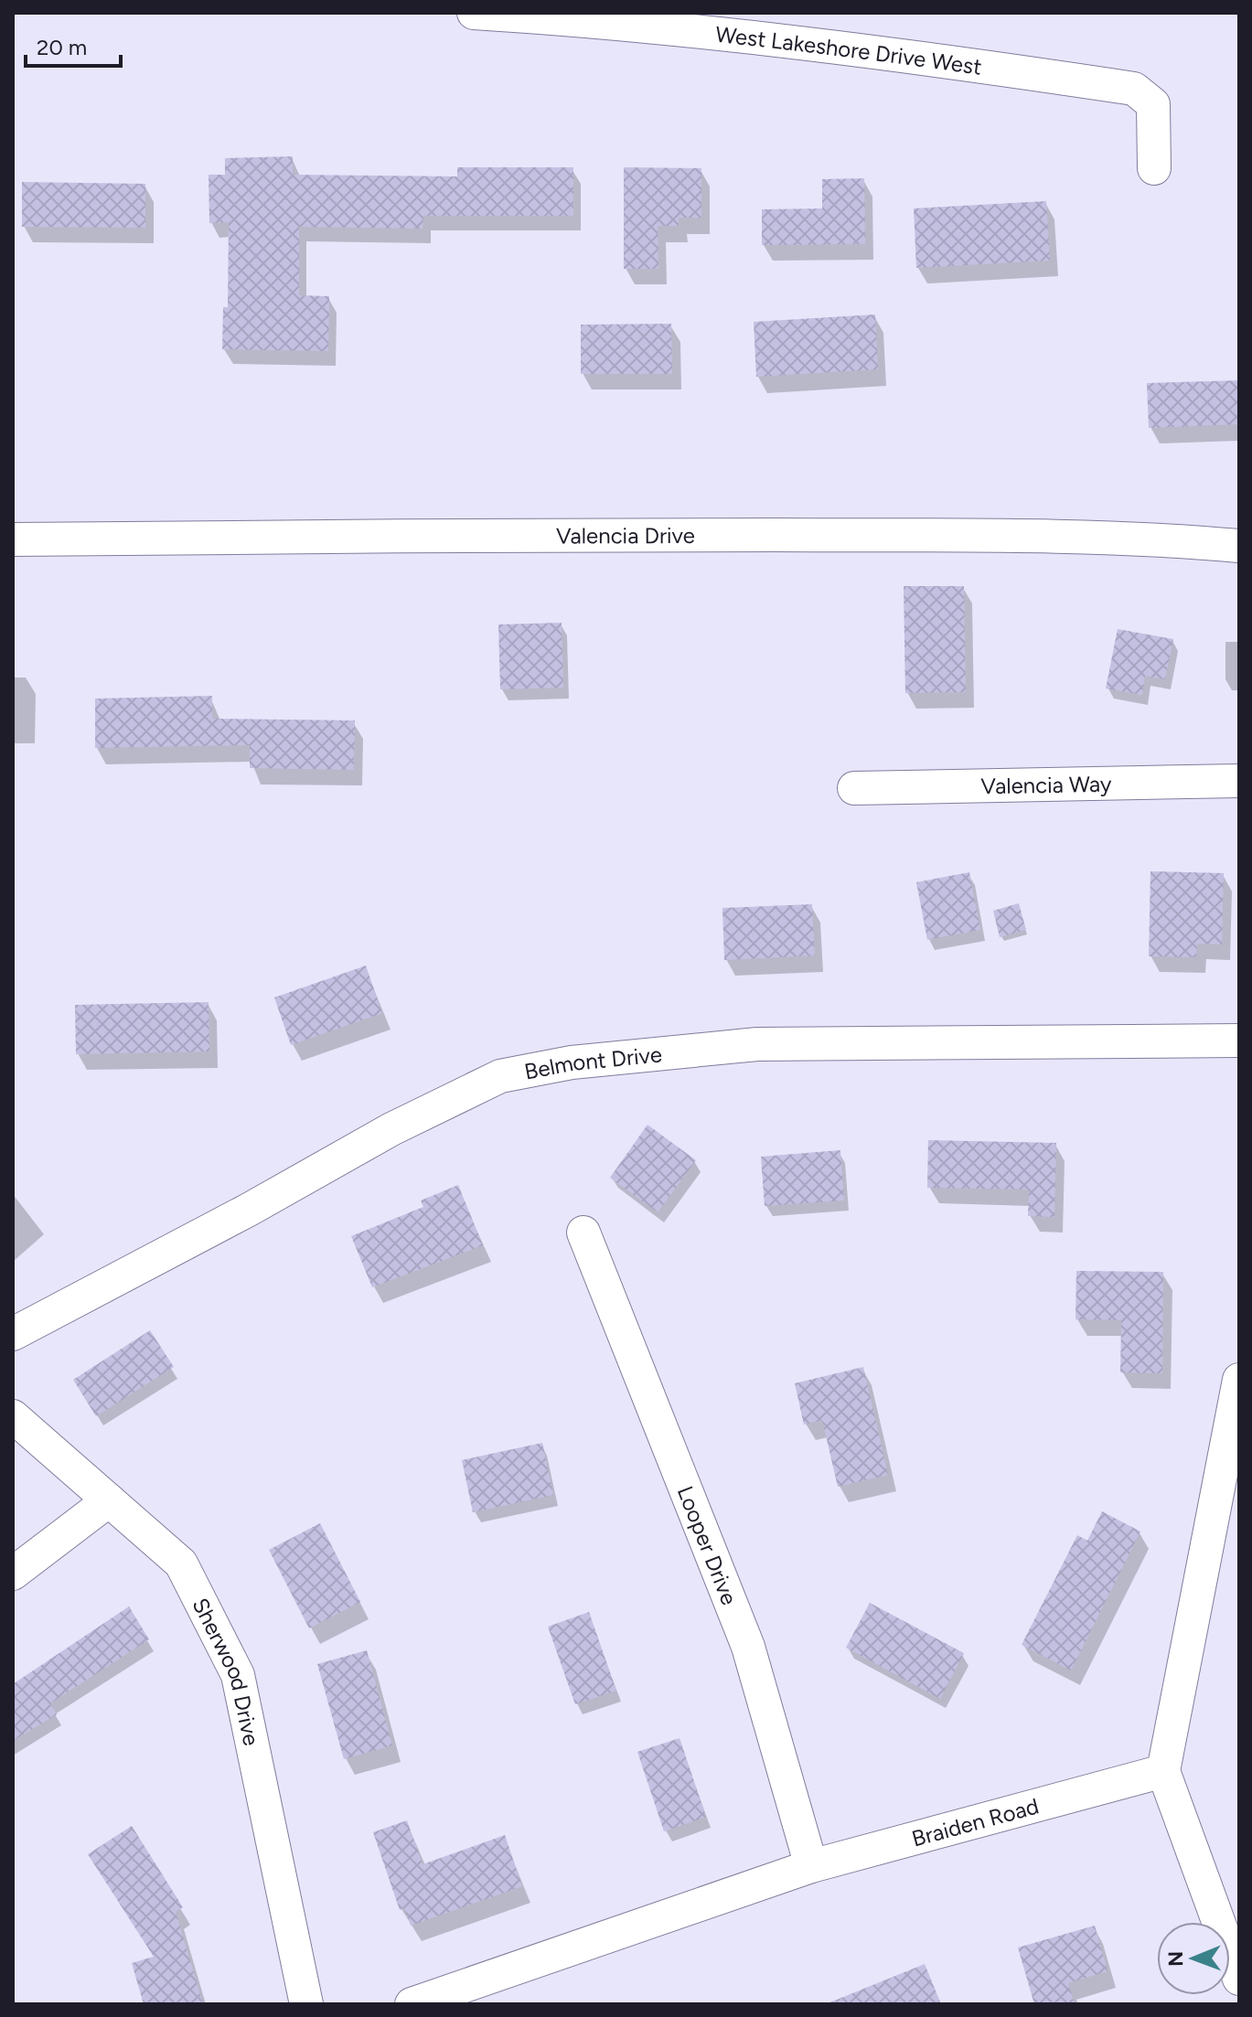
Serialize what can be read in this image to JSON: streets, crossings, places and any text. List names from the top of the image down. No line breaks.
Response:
{"streets":{"street":["West Lakeshore Drive West","Valencia Drive","Valencia Way","Belmont Drive","Looper Drive","Sherwood Drive","Braiden Road"]},"crossings":[["Looper Drive","Braiden Road"]],"scale_bar":"20 m","north":"left"}
